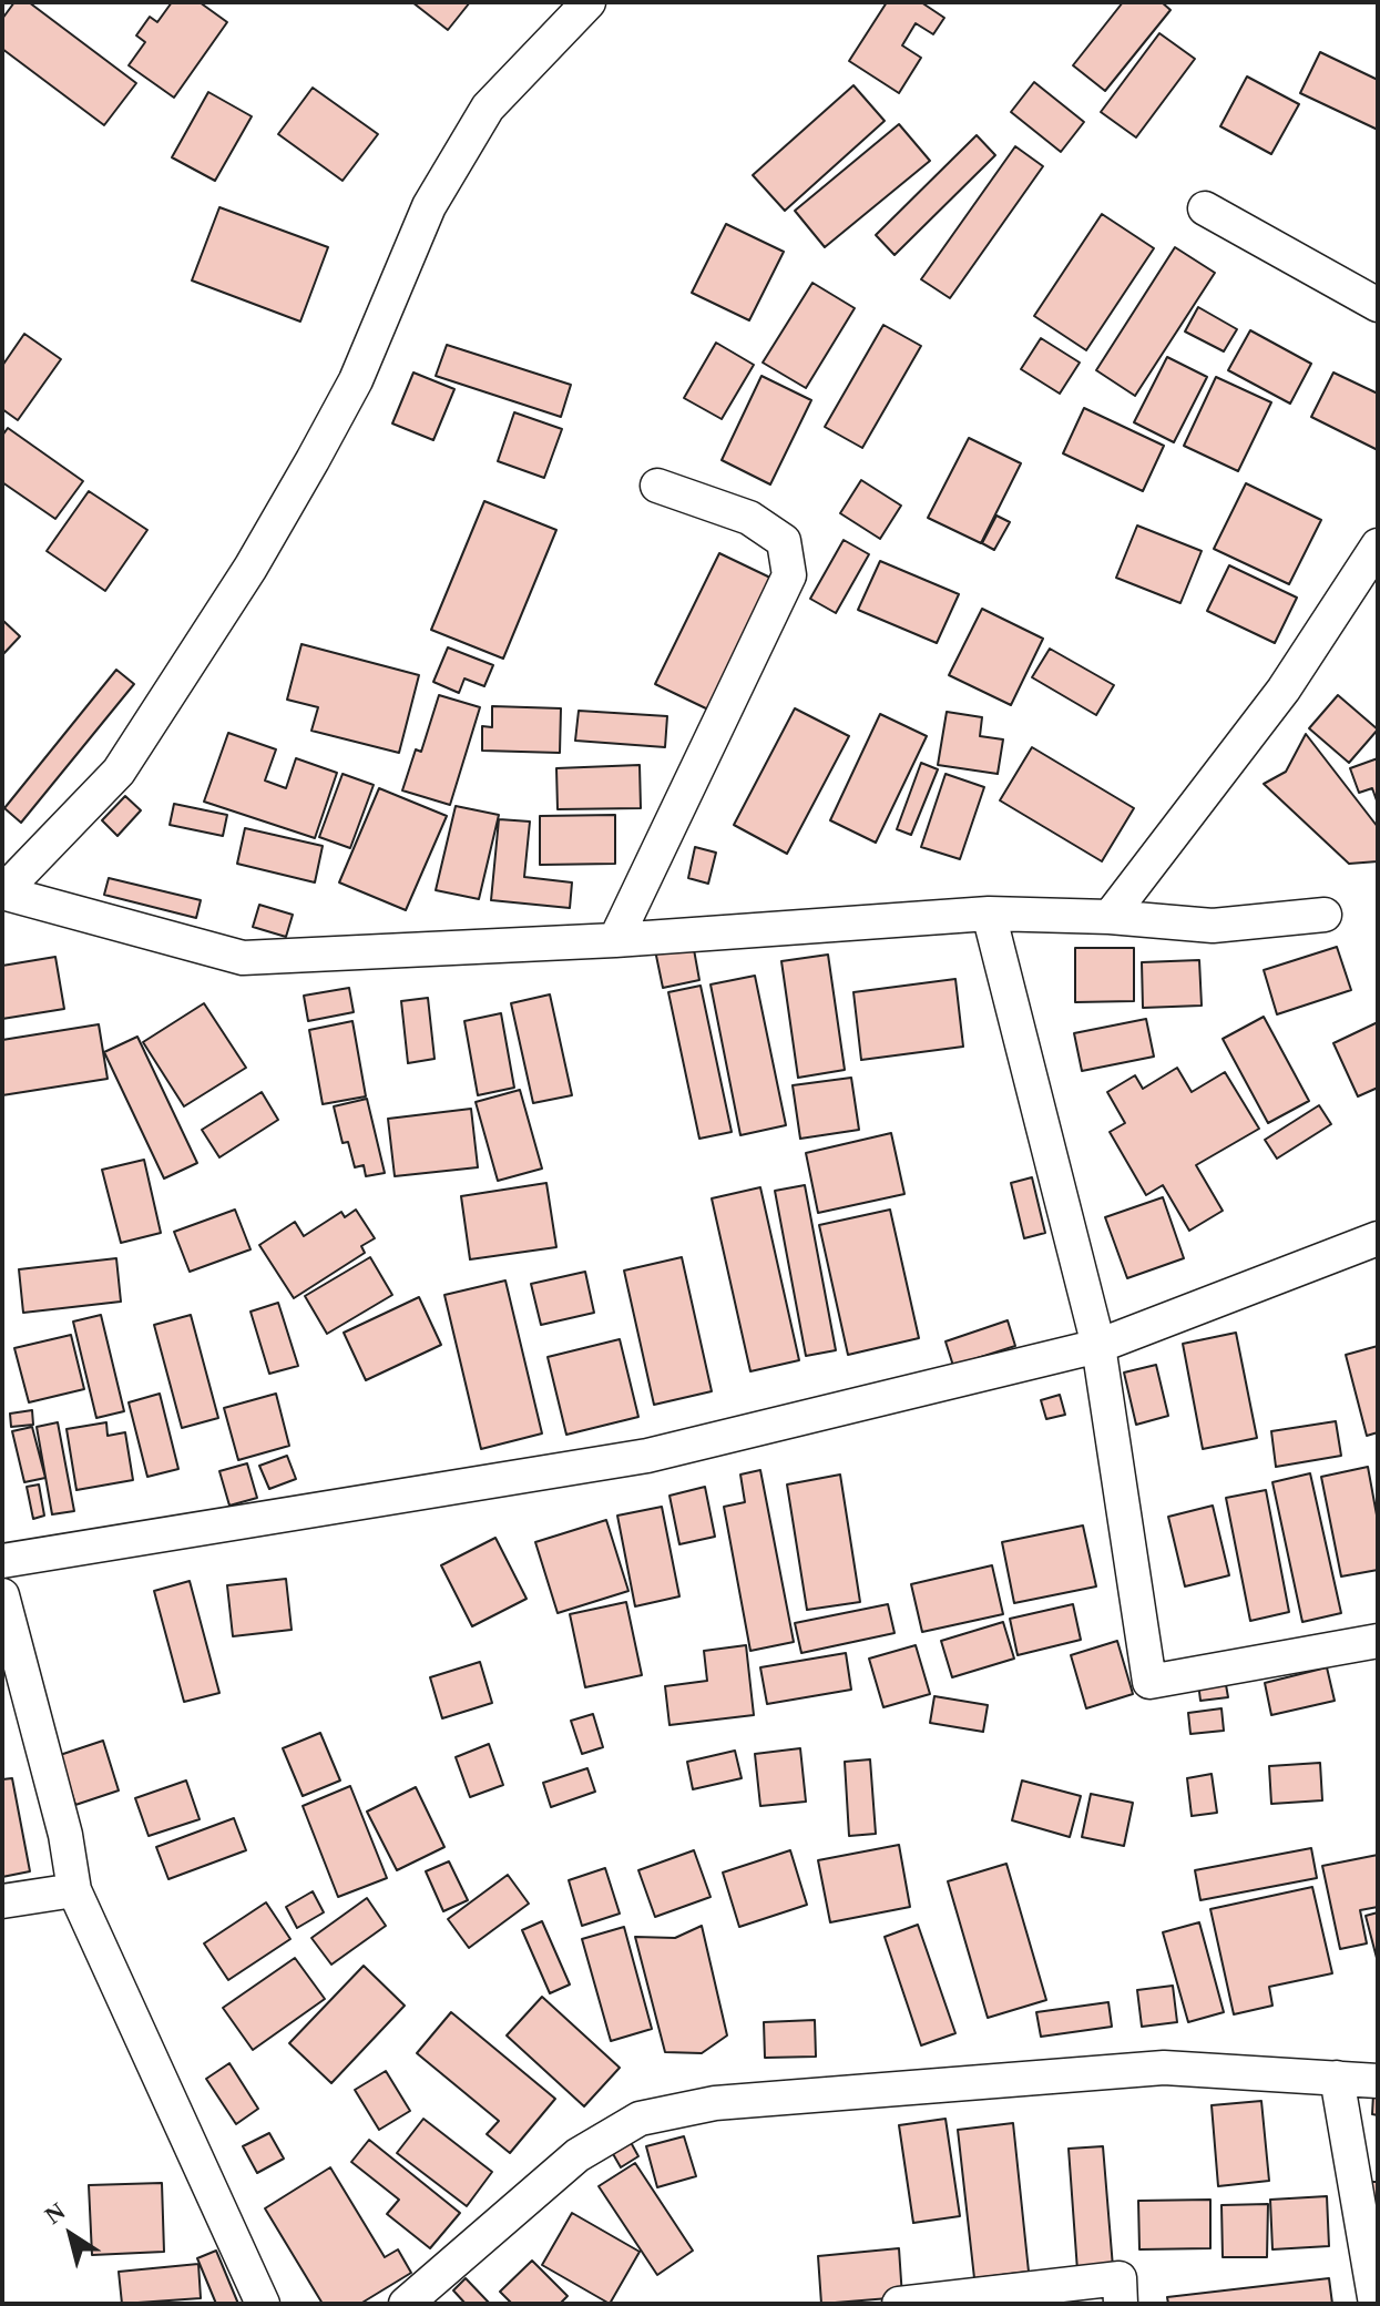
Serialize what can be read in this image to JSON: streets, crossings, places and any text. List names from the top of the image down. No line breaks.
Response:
{"north":"top left"}
